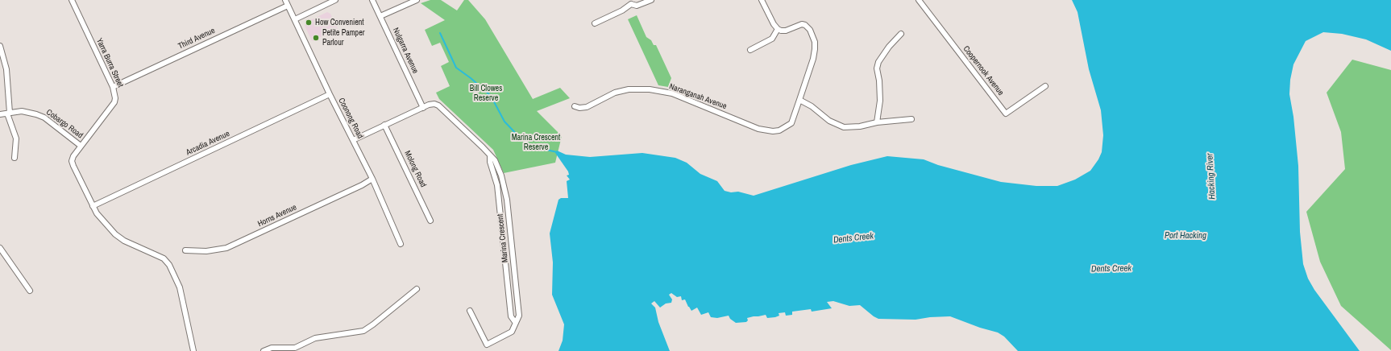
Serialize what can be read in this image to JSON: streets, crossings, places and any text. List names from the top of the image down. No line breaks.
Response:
{"streets":{"street":["Third Avenue","Nulgarra Avenue","Yarra Burra Street","Coopernook Avenue","Naranganah Avenue","Coonong Road","Cobargo Road","Arcadia Avenue","Molong Road","Horns Avenue","Marina Crescent"]},"crossings":[["Third Avenue","Yarra Burra Street"],["Third Avenue","Coonong Road"],["Nulgarra Avenue","Marina Crescent"],["Yarra Burra Street","Cobargo Road"],["Yarra Burra Street","Arcadia Avenue"],["Coonong Road","Arcadia Avenue"],["Coonong Road","Horns Avenue"],["Coonong Road","Marina Crescent"],["Molong Road","Marina Crescent"]],"water":["Hacking River","Port Hacking","Dents Creek"],"parks":["Bill Clowes Reserve","Marina Crescent Reserve"],"places":["How Convenient","Petite Pamper Parlour"]}
